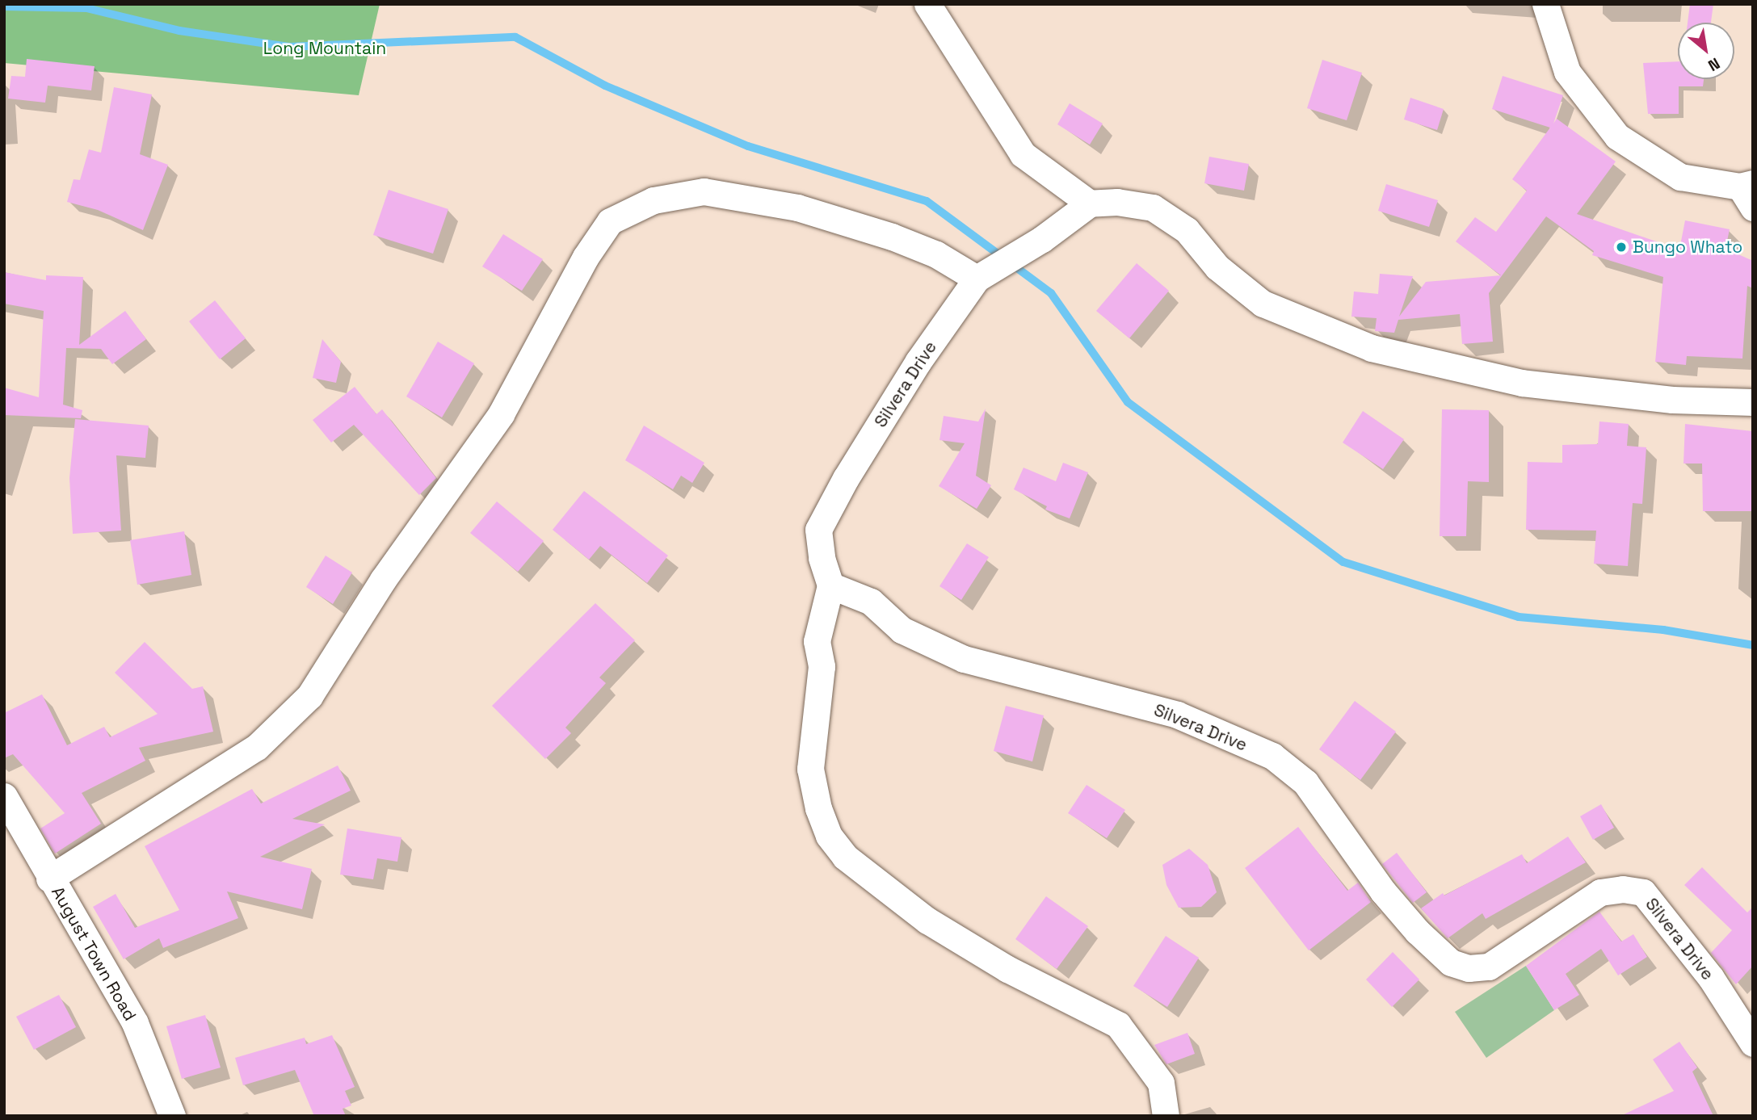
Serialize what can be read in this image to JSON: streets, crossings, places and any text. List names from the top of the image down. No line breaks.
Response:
{"streets":{"street":["Silvera Drive","August Town Road"]},"parks":["Long Mountain"],"places":["Bungo Whato"],"north":"bottom right"}
